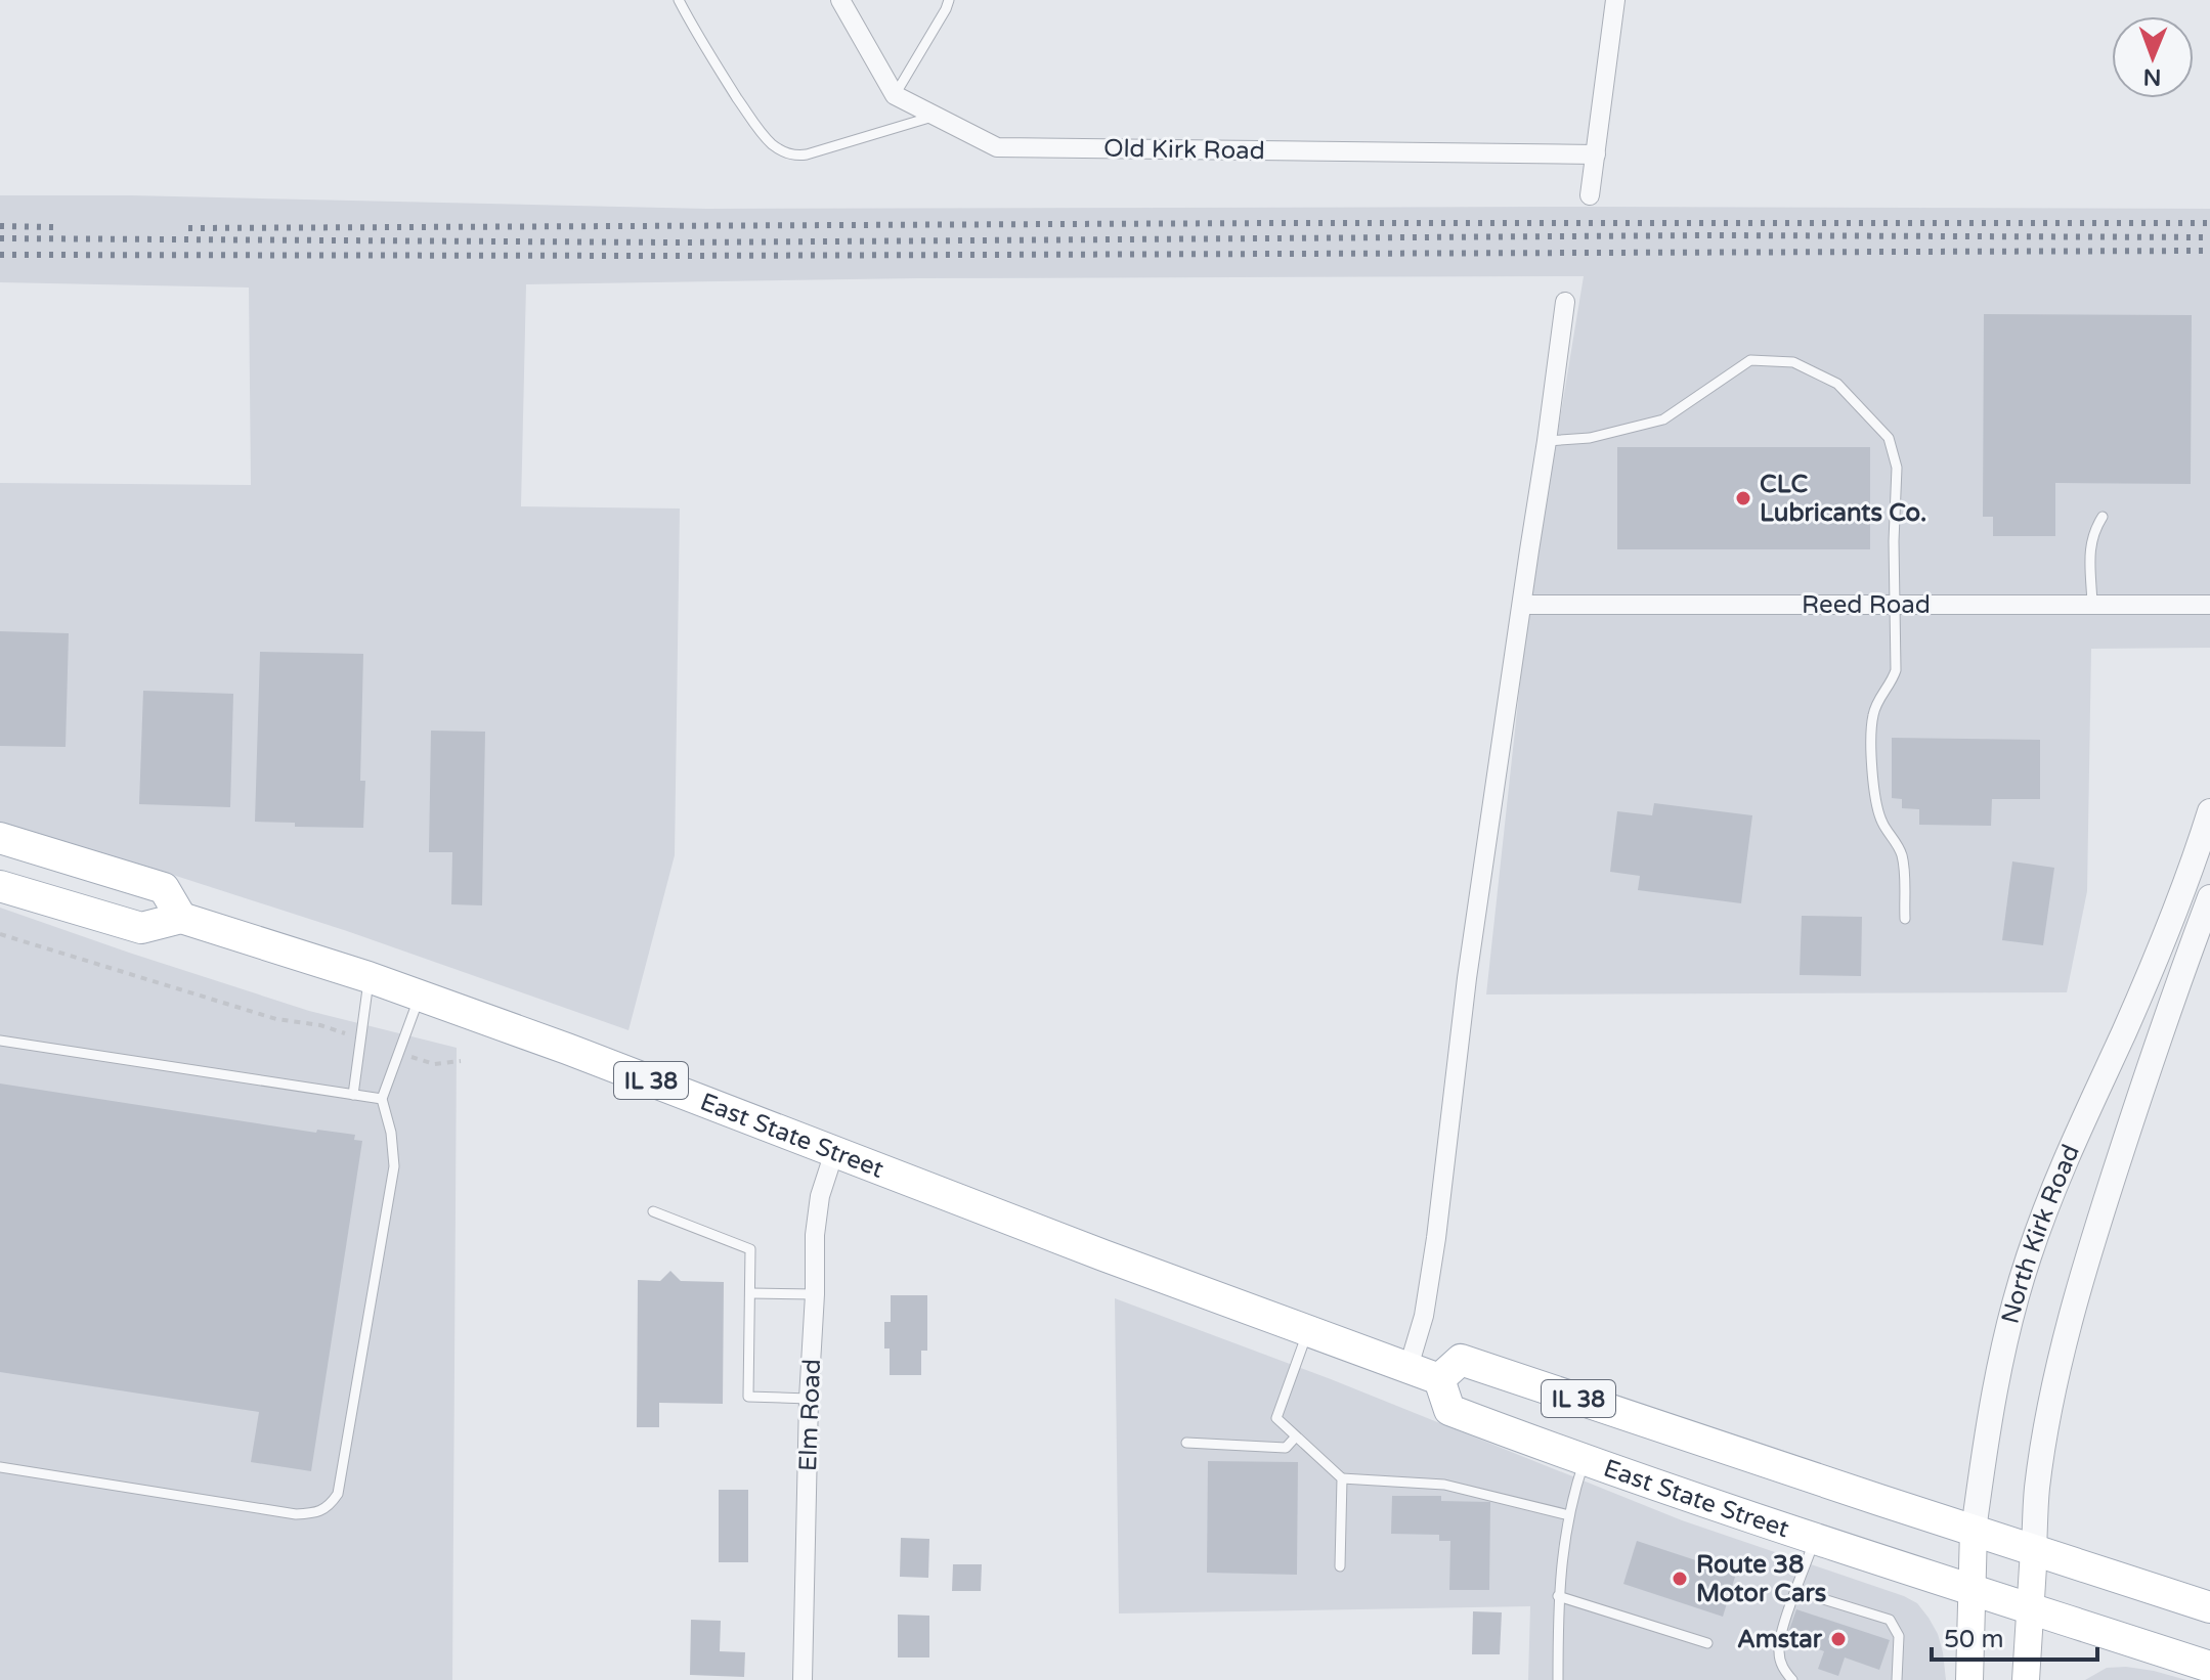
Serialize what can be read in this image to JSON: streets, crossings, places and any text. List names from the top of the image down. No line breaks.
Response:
{"streets":{"main road":["IL 38","East State Street","North Kirk Road"],"street":["Old Kirk Road","Reed Road","Elm Road"]},"crossings":[["IL 38","East State Street"],["IL 38","North Kirk Road"],["East State Street","North Kirk Road"],["East State Street","Elm Road"]],"places":["CLC Lubricants Co.","Route 38 Motor Cars","Amstar"],"scale_bar":"50 m","north":"bottom"}
